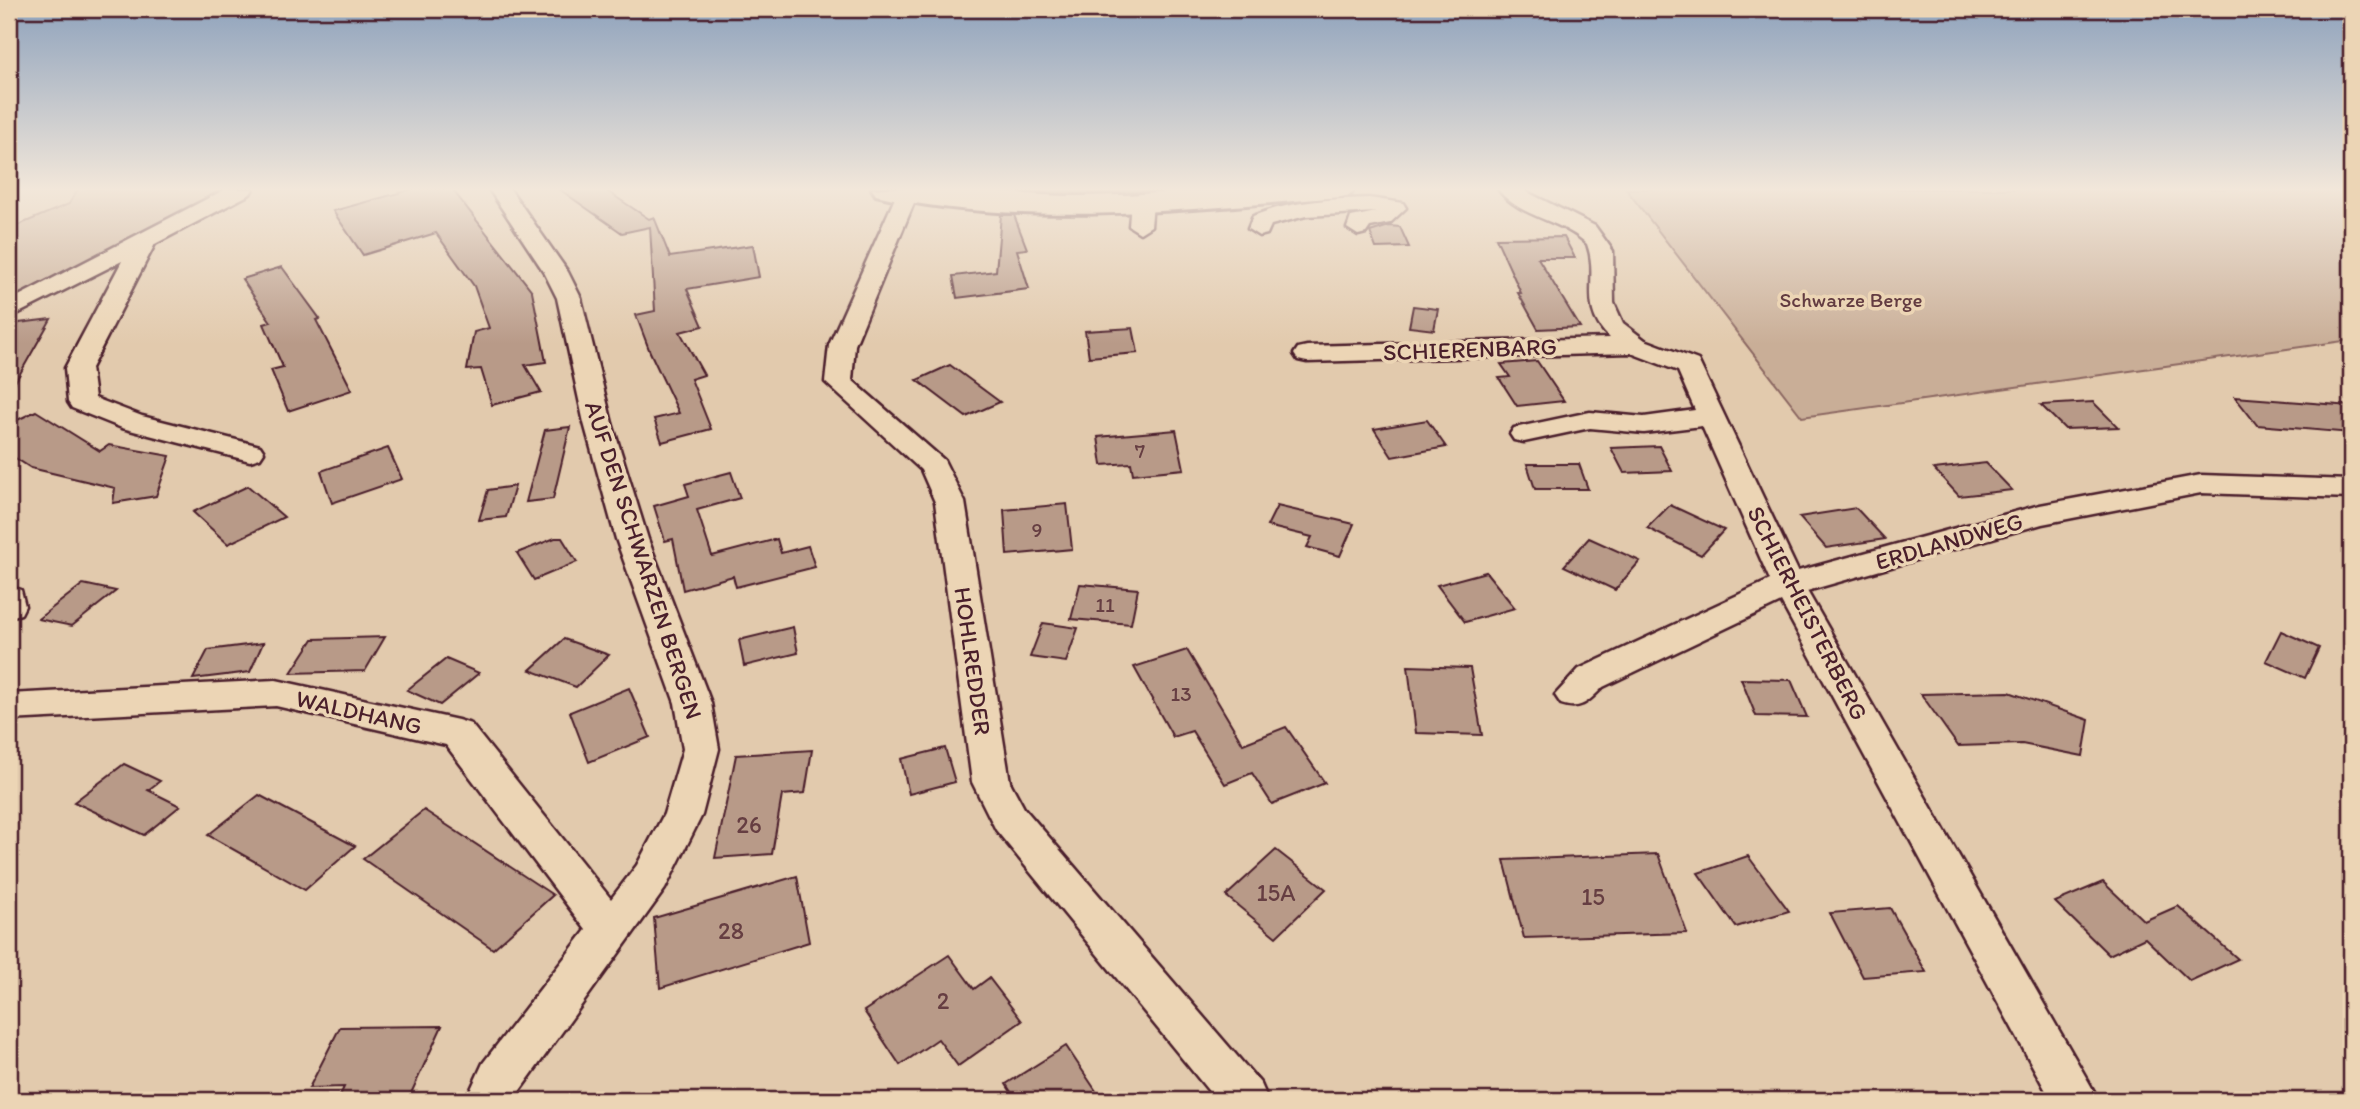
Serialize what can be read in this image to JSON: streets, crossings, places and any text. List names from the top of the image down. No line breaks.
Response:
{"streets":{"street":["SCHIERENBARG","ERDLANDWEG","AUF DEN SCHWARZEN BERGEN","SCHIERHEISTERBERG","HOHLREDDER","WALDHANG"]},"crossings":[["SCHIERENBARG","SCHIERHEISTERBERG"],["ERDLANDWEG","SCHIERHEISTERBERG"],["AUF DEN SCHWARZEN BERGEN","WALDHANG"]],"parks":["Schwarze Berge"],"house_numbers":["7","9","11","13","26","15A","15","28","2"]}
